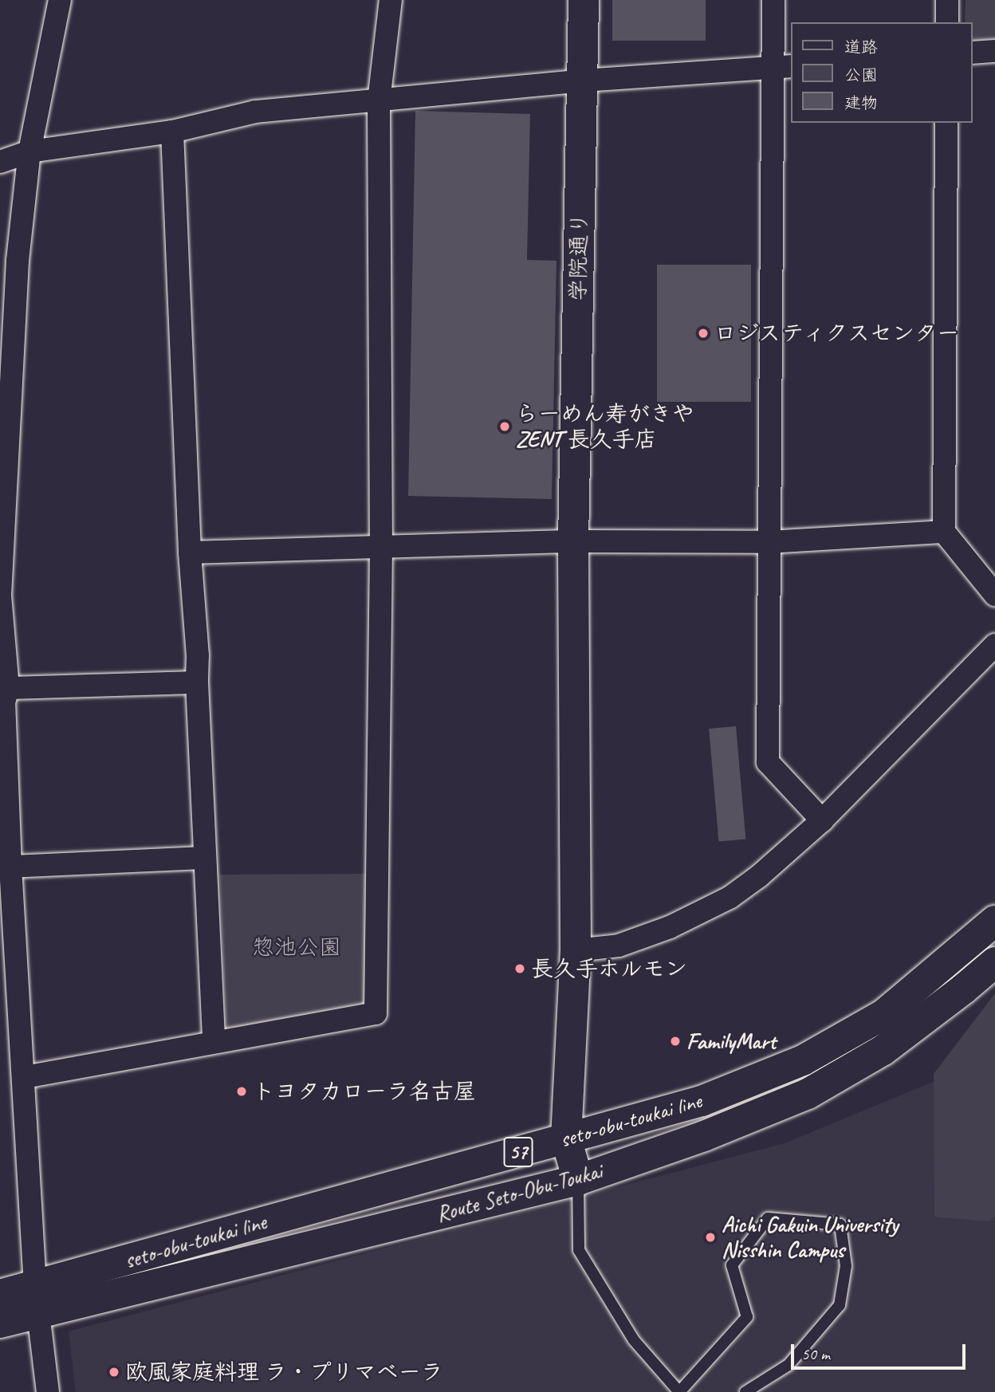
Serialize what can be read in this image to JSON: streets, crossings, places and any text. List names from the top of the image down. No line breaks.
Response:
{"streets":{"main road":["学院通り","seto-obu-toukai line","57","Route Seto-Obu-Toukai"]},"crossings":[["学院通り","seto-obu-toukai line"],["学院通り","Route Seto-Obu-Toukai"],["seto-obu-toukai line","Route Seto-Obu-Toukai"]],"parks":["惣池公園"],"places":["ロジスティクスセンター","らーめん寿がきや ZENT 長久手店","長久手ホルモン","FamilyMart","トヨタカローラ名古屋","Aichi Gakuin University Nisshin Campus","欧風家庭料理 ラ・プリマベーラ"],"legend":["道路","公園","建物"],"scale_bar":"50 m"}
